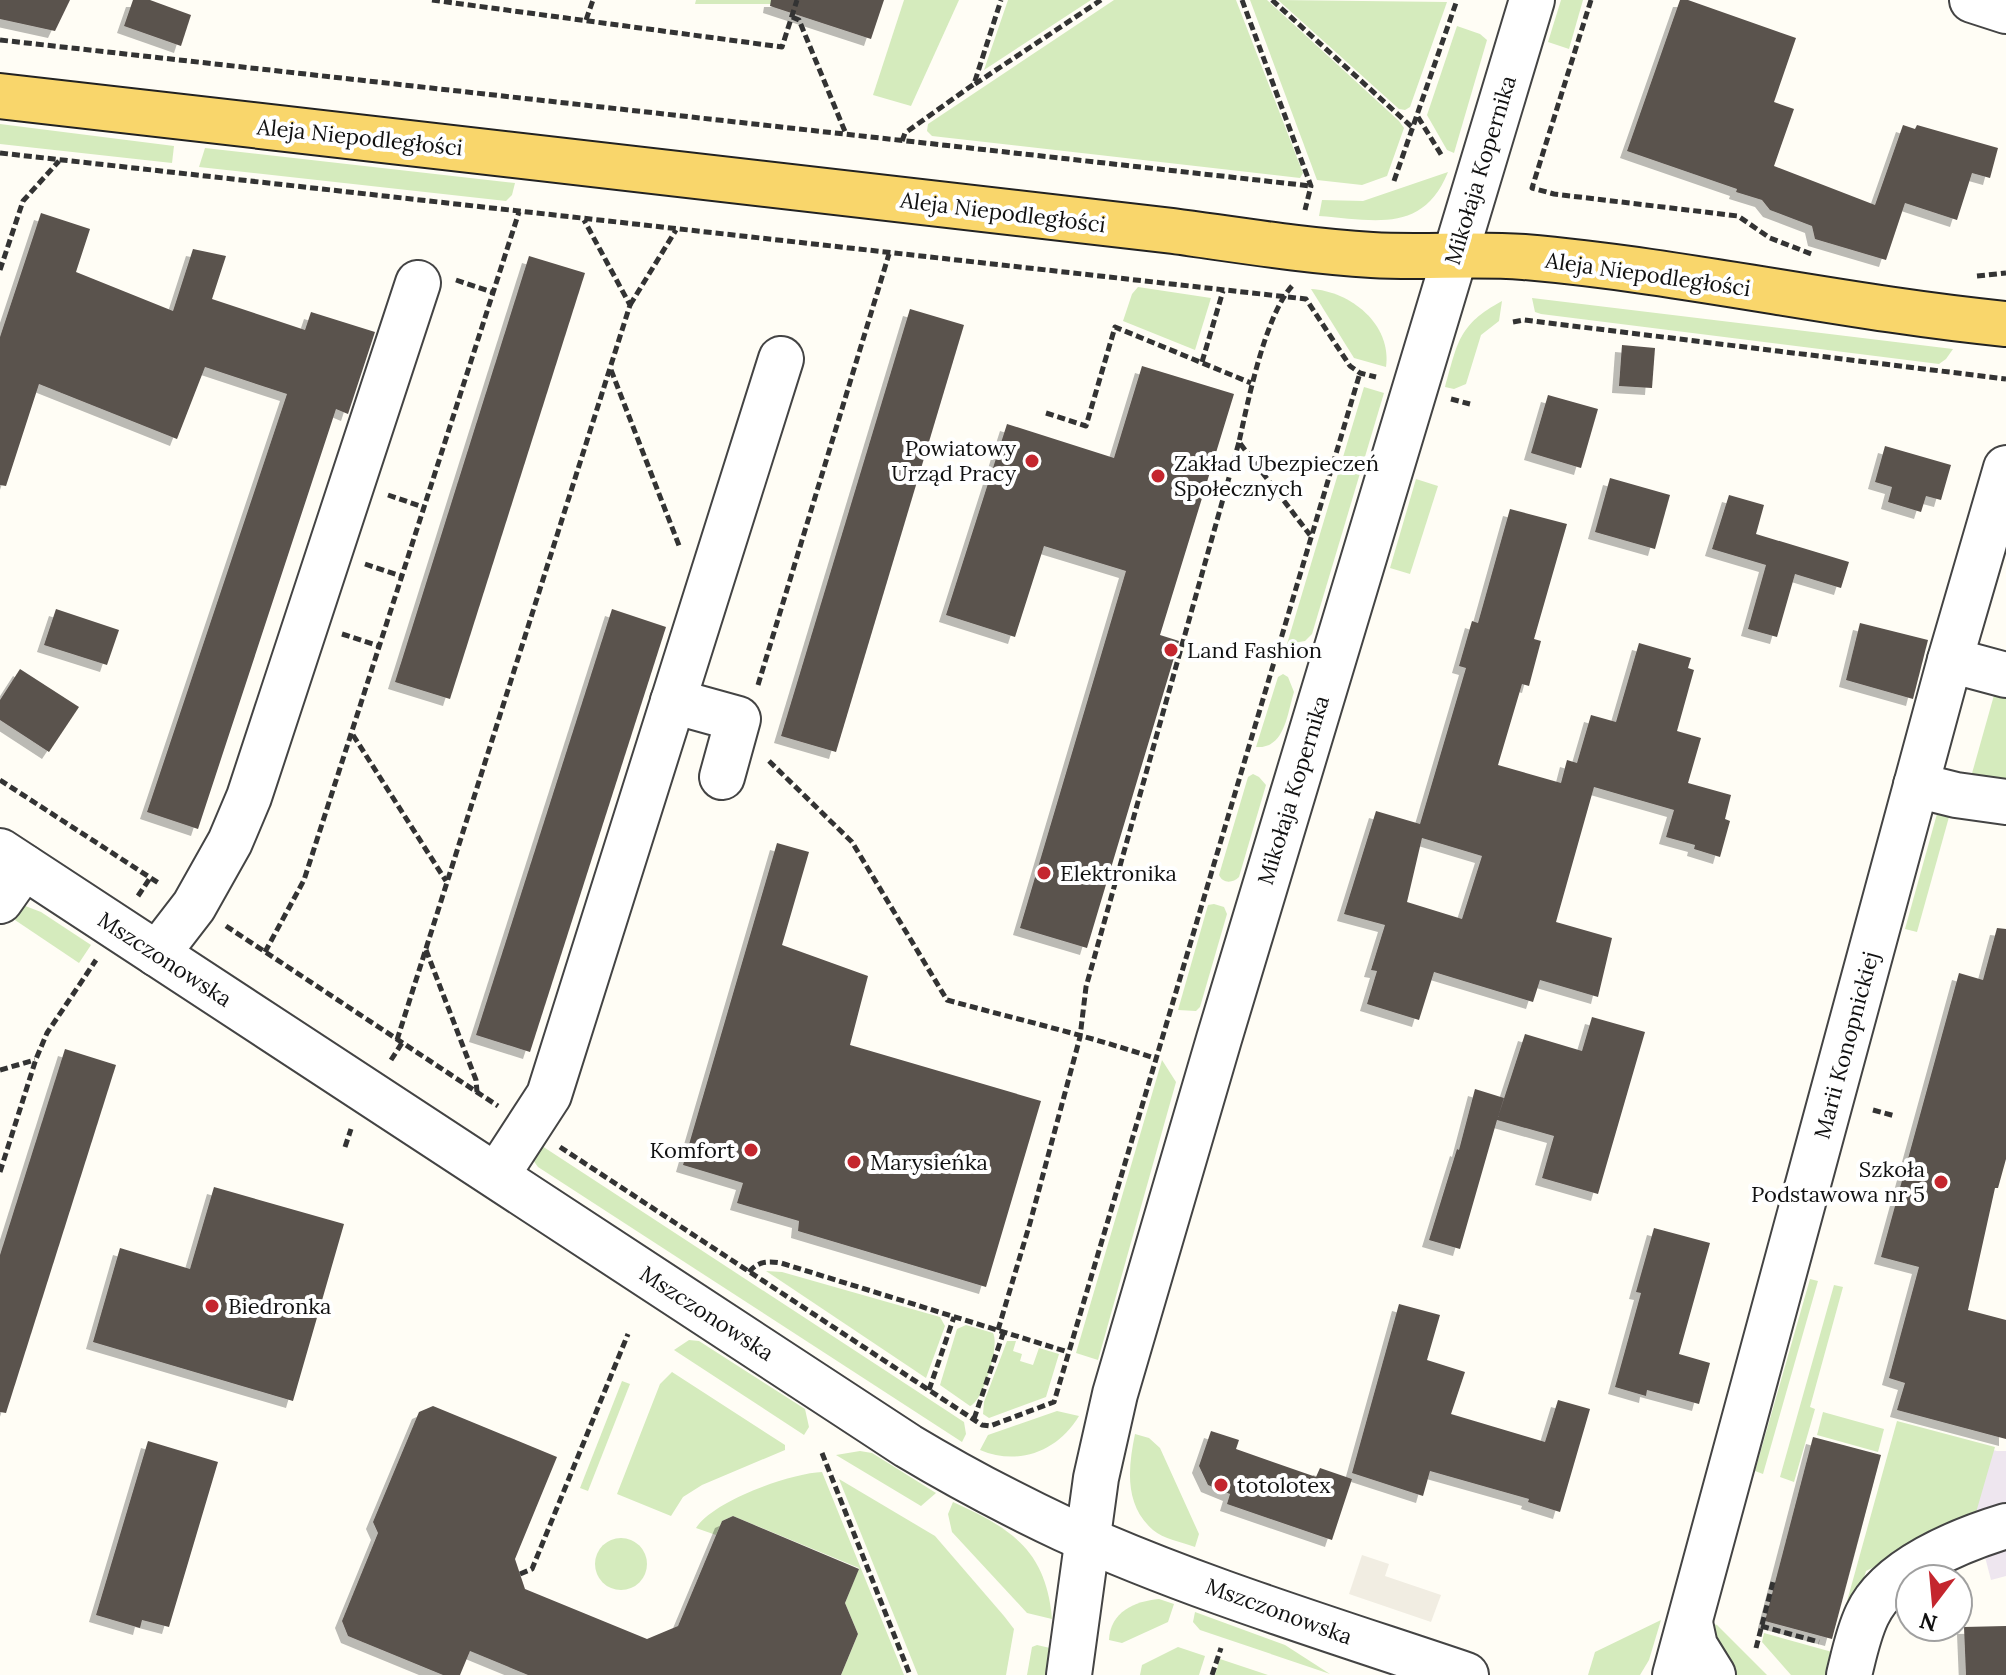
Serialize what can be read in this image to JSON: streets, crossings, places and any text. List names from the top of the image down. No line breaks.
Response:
{"streets":{"main road":["Aleja Niepodległości"],"street":["Mikołaja Kopernika","Mszczonowska","Marii Konopnickiej"]},"crossings":[["Aleja Niepodległości","Mikołaja Kopernika"],["Mikołaja Kopernika","Mszczonowska"]],"places":["Powiatowy Urząd Pracy","Zakład Ubezpieczeń Społecznych","Land Fashion","Elektronika","Komfort","Marysieńka","Szkoła Podstawowa nr 5","Biedronka","totolotex"],"north":"bottom"}
